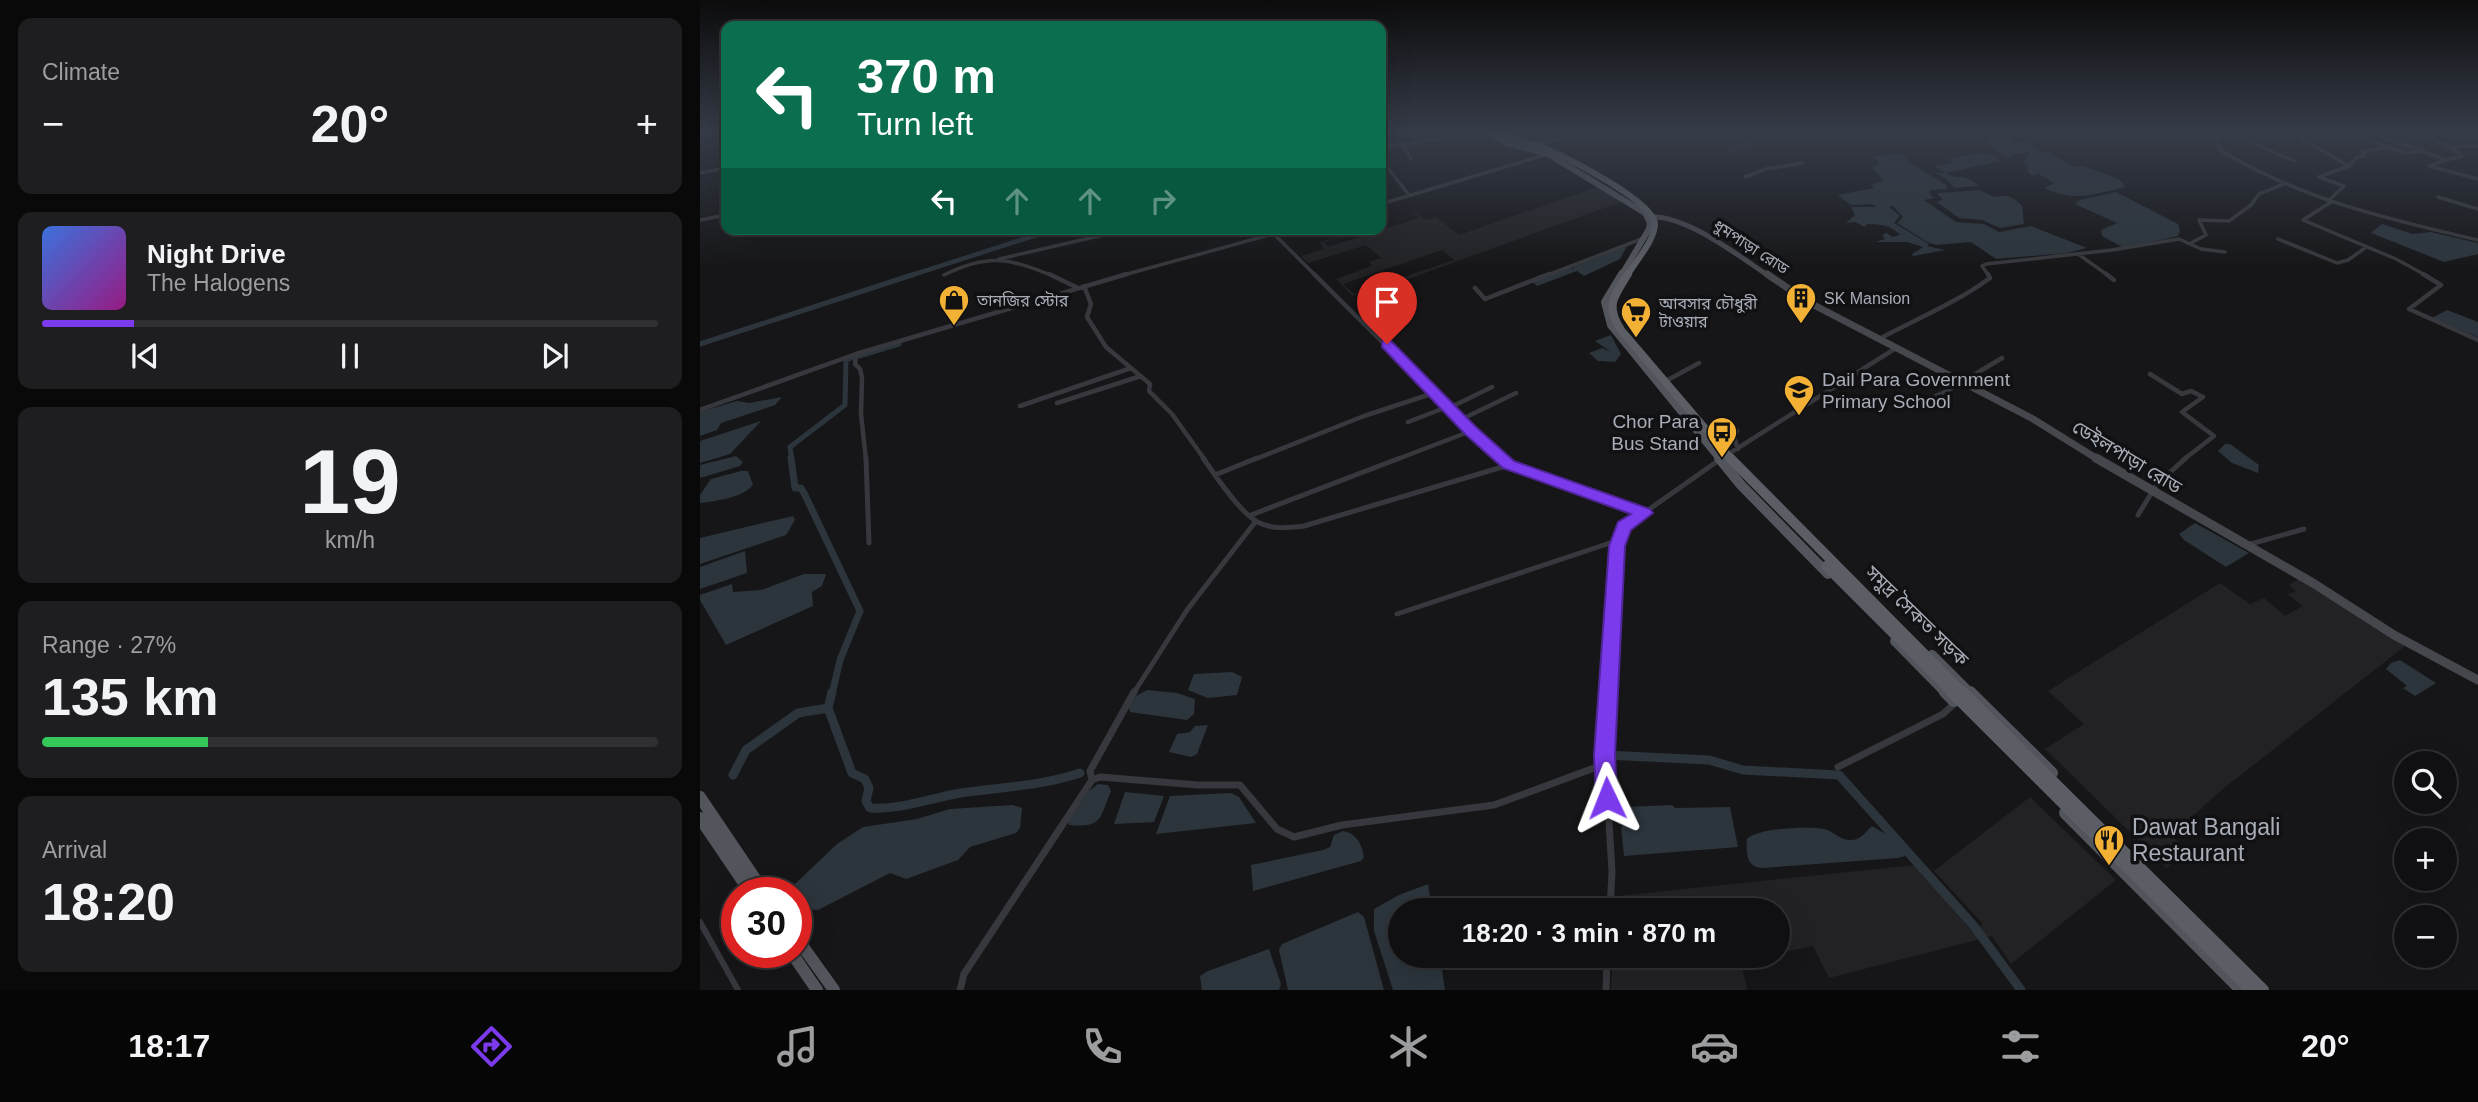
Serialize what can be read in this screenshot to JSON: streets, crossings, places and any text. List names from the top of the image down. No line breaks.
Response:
{"streets":{"main road":["ধুমপাড়া রোড","ডেইলপাড়া রোড","সমুদ্র সৈকত সড়ক"]},"crossings":[["ধুমপাড়া রোড","ডেইলপাড়া রোড"]],"places":{"building":["SK Mansion"],"shop":["তানজির স্টোর"],"supermarket":["আবসার চৌধুরী টাওয়ার"],"school or university":["Dail Para Government Primary School"],"bus stop":["Chor Para Bus Stand"],"restaurant":["Dawat Bangali Restaurant"]},"page":{"tile":["Climate",["19","km/h"],["Range · 27%","135 km"],["Arrival","18:20"]],"turn":["370 m","Turn left"],"heat":["−","20°","+"],"song":["Night Drive","The Halogens"],"map_buttons":["+","−"],"limit":"30","trip":"18:20 · 3 min · 870 m","tabs":["18:17","20°"]}}
